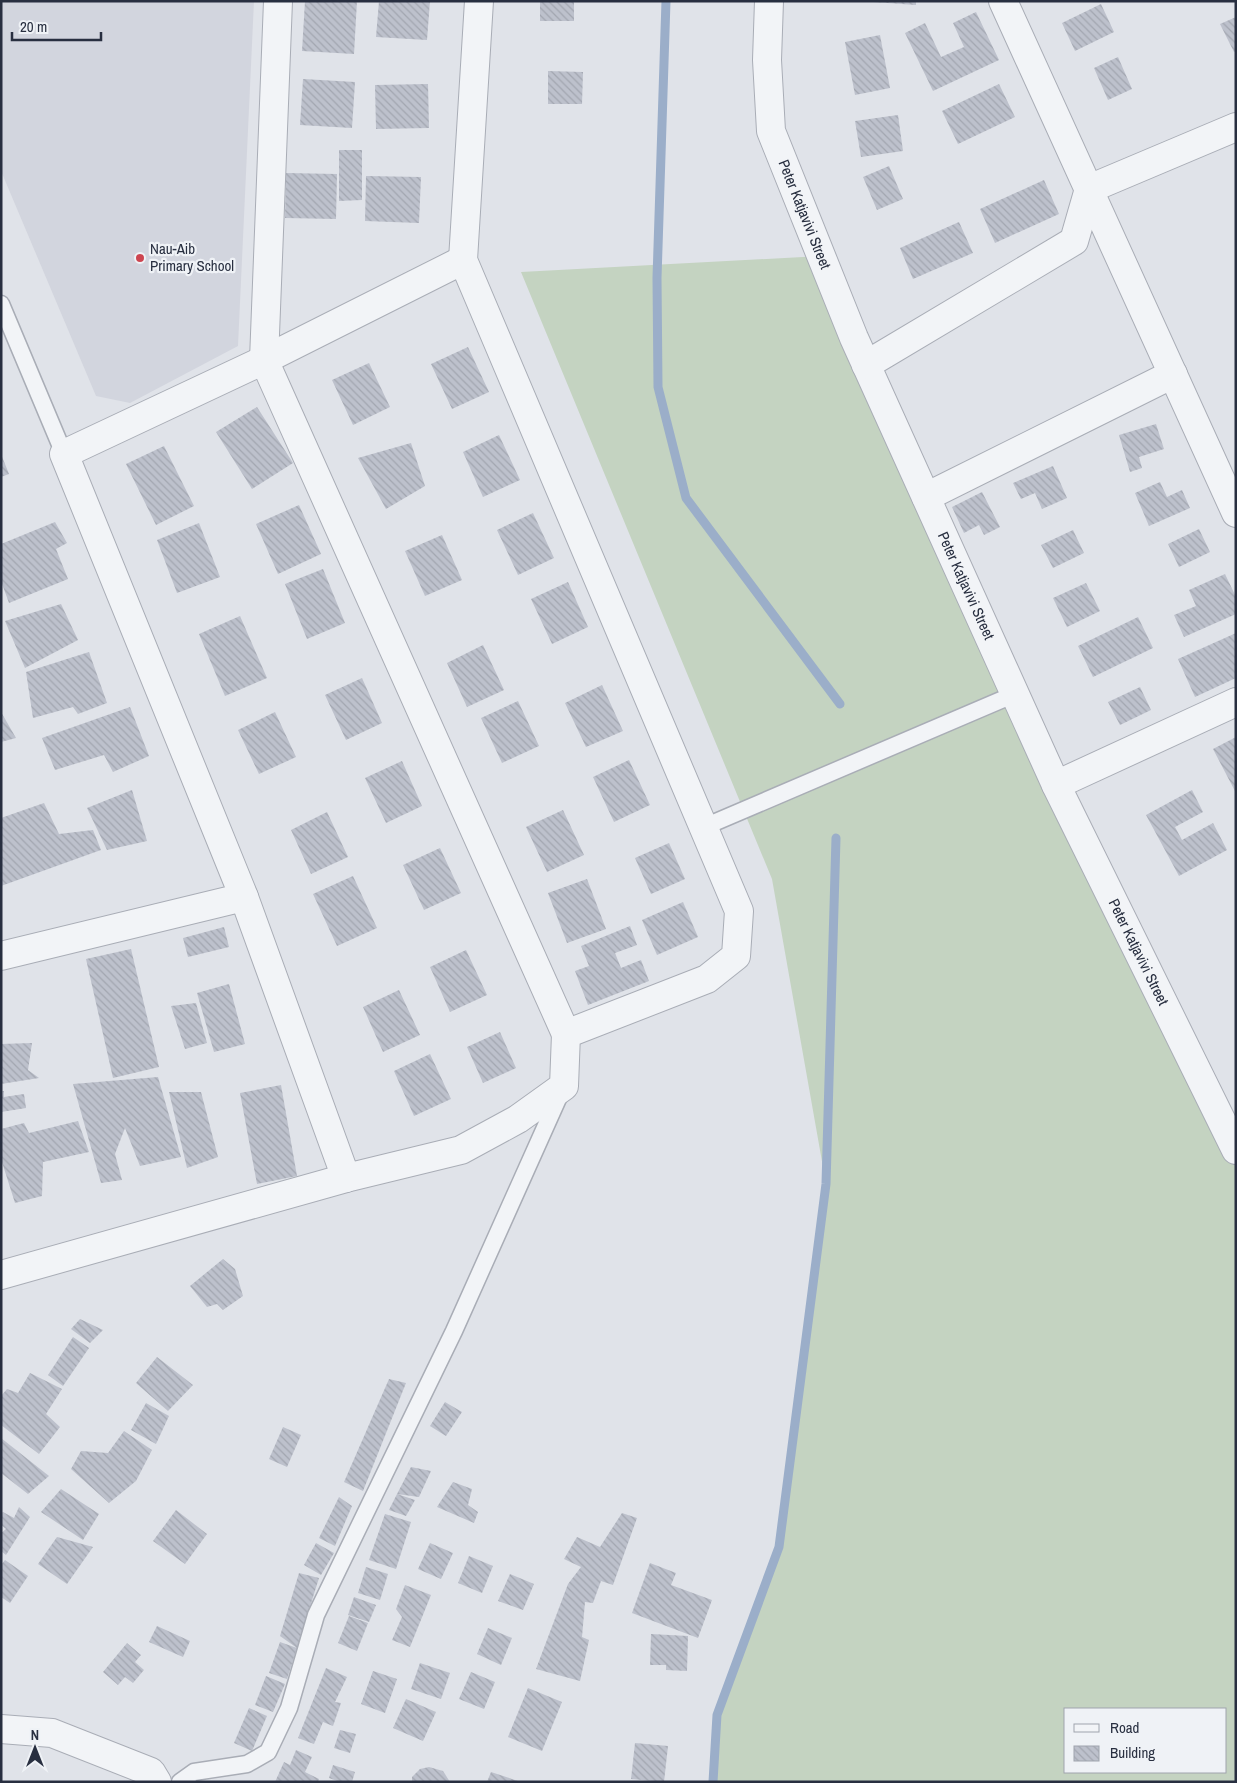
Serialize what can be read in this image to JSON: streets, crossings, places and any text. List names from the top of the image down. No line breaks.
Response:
{"streets":{"street":["Peter Katjavivi Street"]},"places":["Nau-Aib Primary School"],"legend":["Road","Building"],"scale_bar":"20 m","north":"top"}
